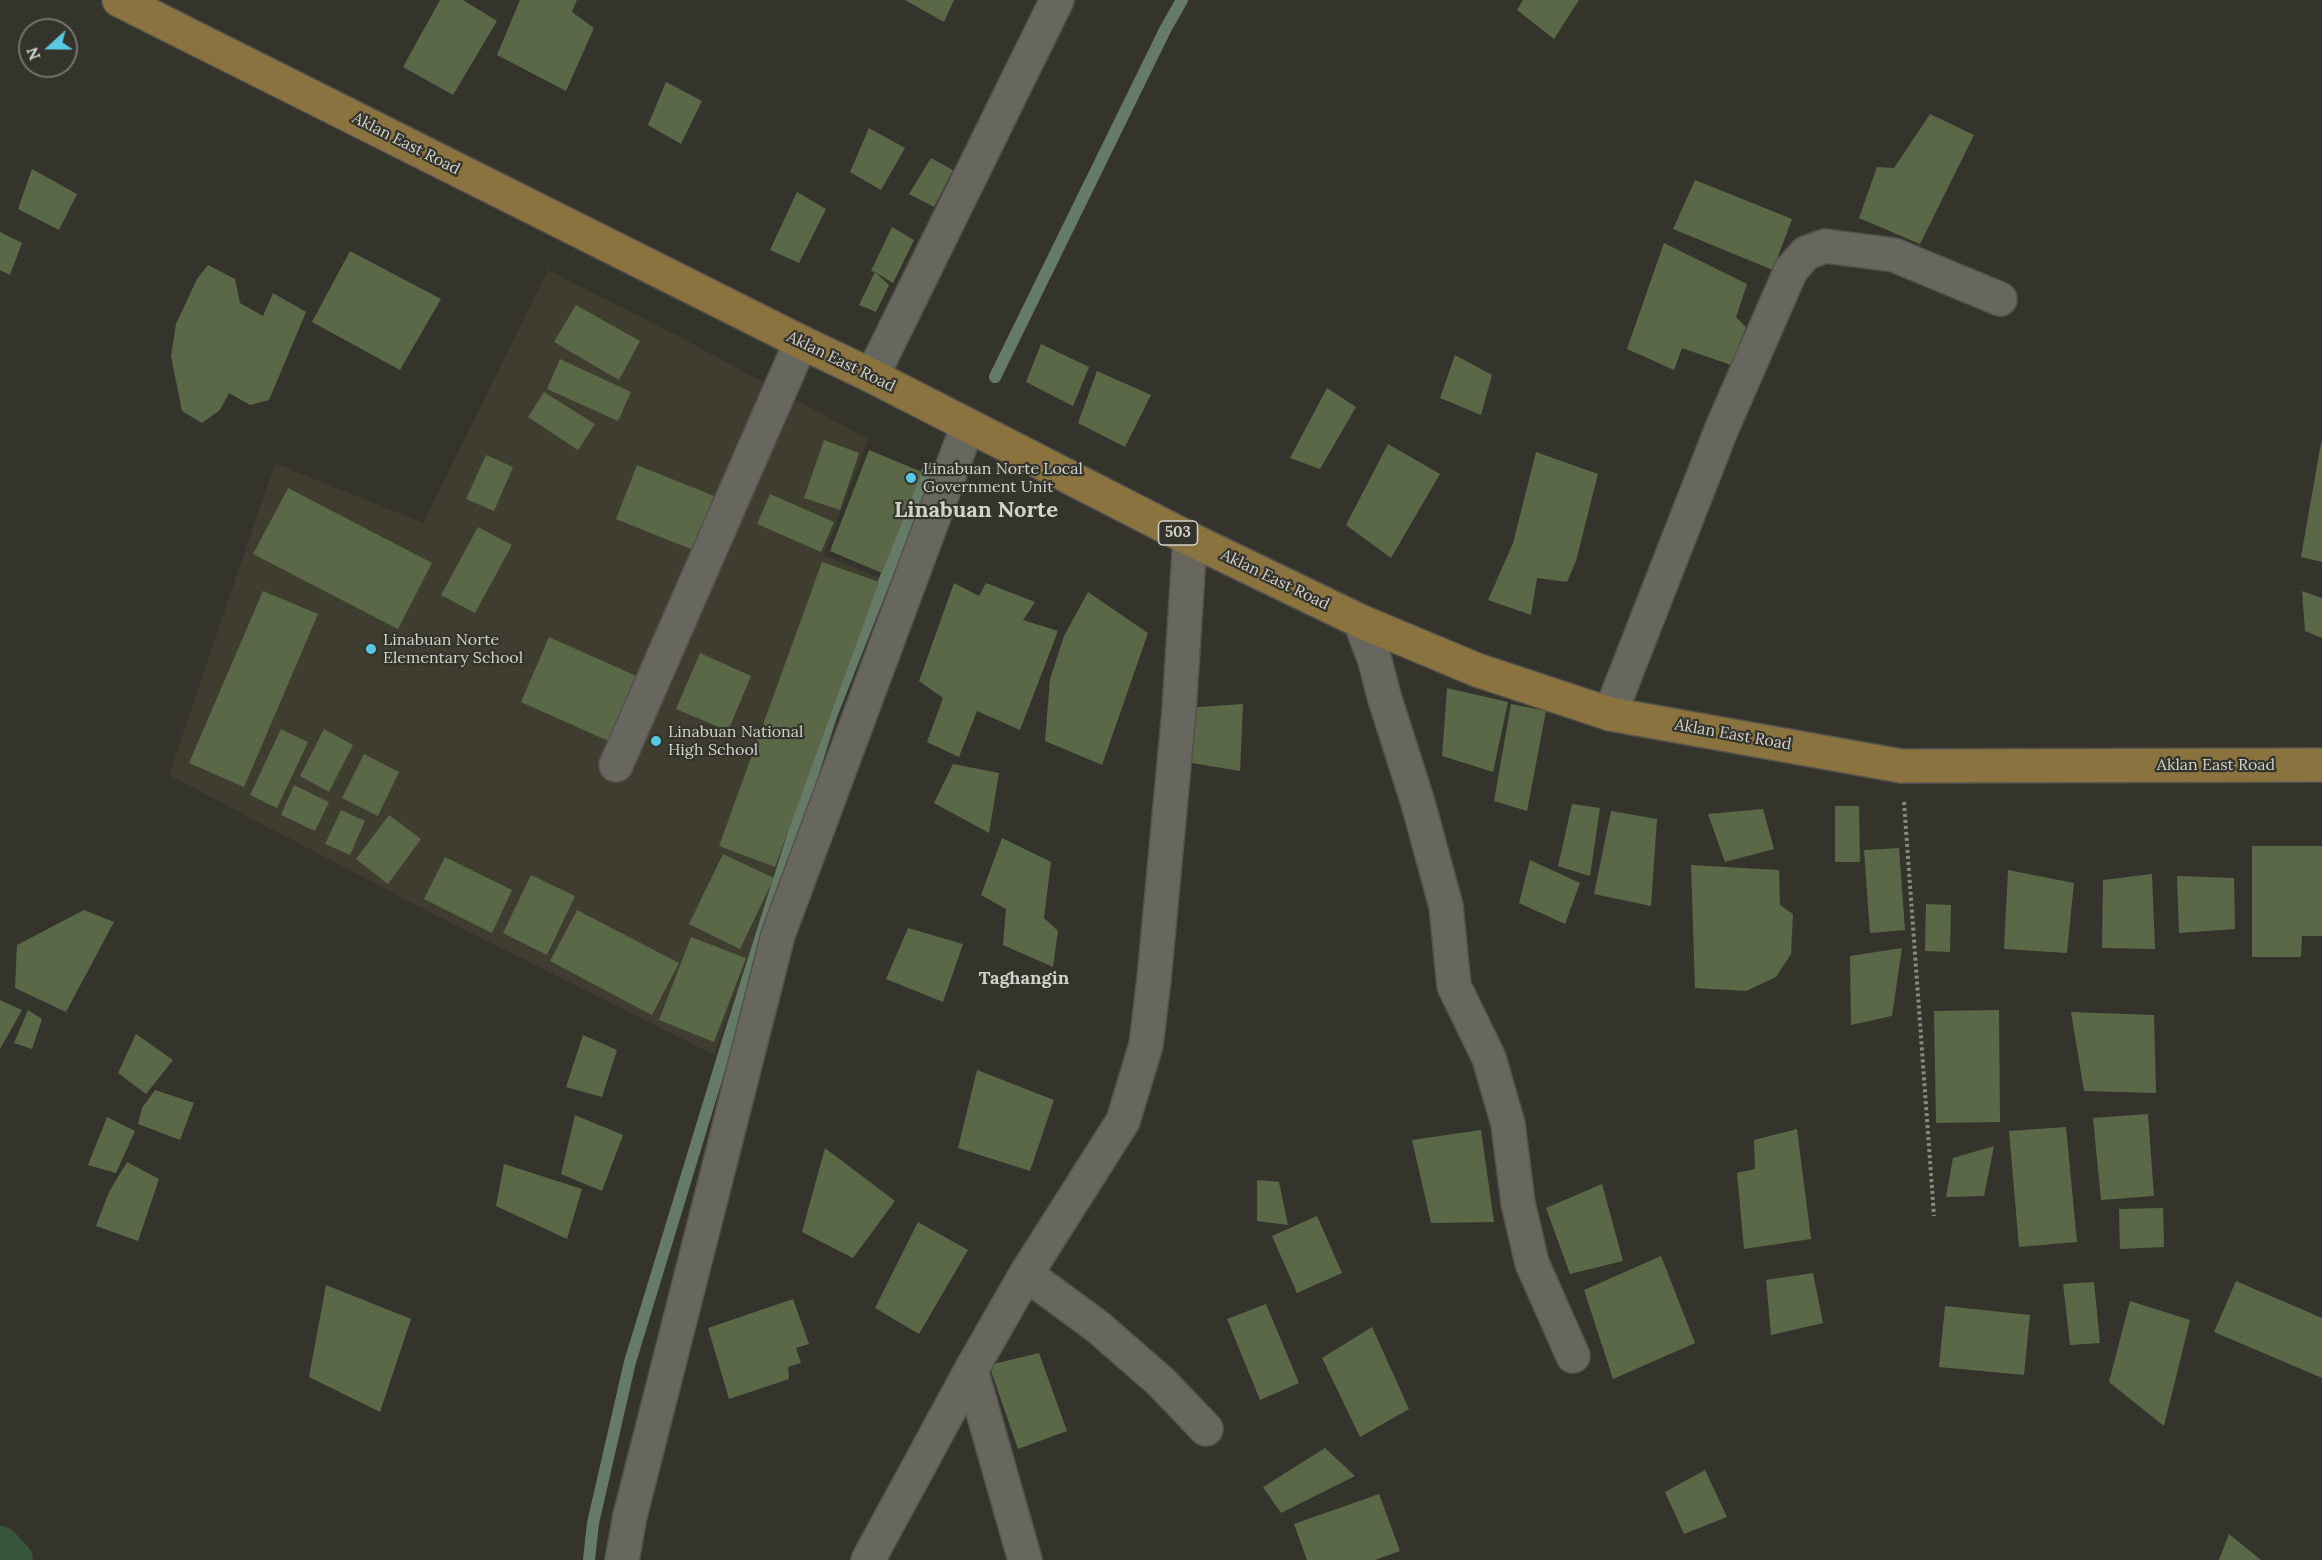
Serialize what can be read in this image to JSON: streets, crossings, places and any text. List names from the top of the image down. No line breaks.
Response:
{"streets":{"main road":["Aklan East Road","503"]},"districts":["Linabuan Norte","Taghangin"],"places":["Linabuan Norte Local Government Unit","Linabuan Norte Elementary School","Linabuan National High School"],"north":"left"}
